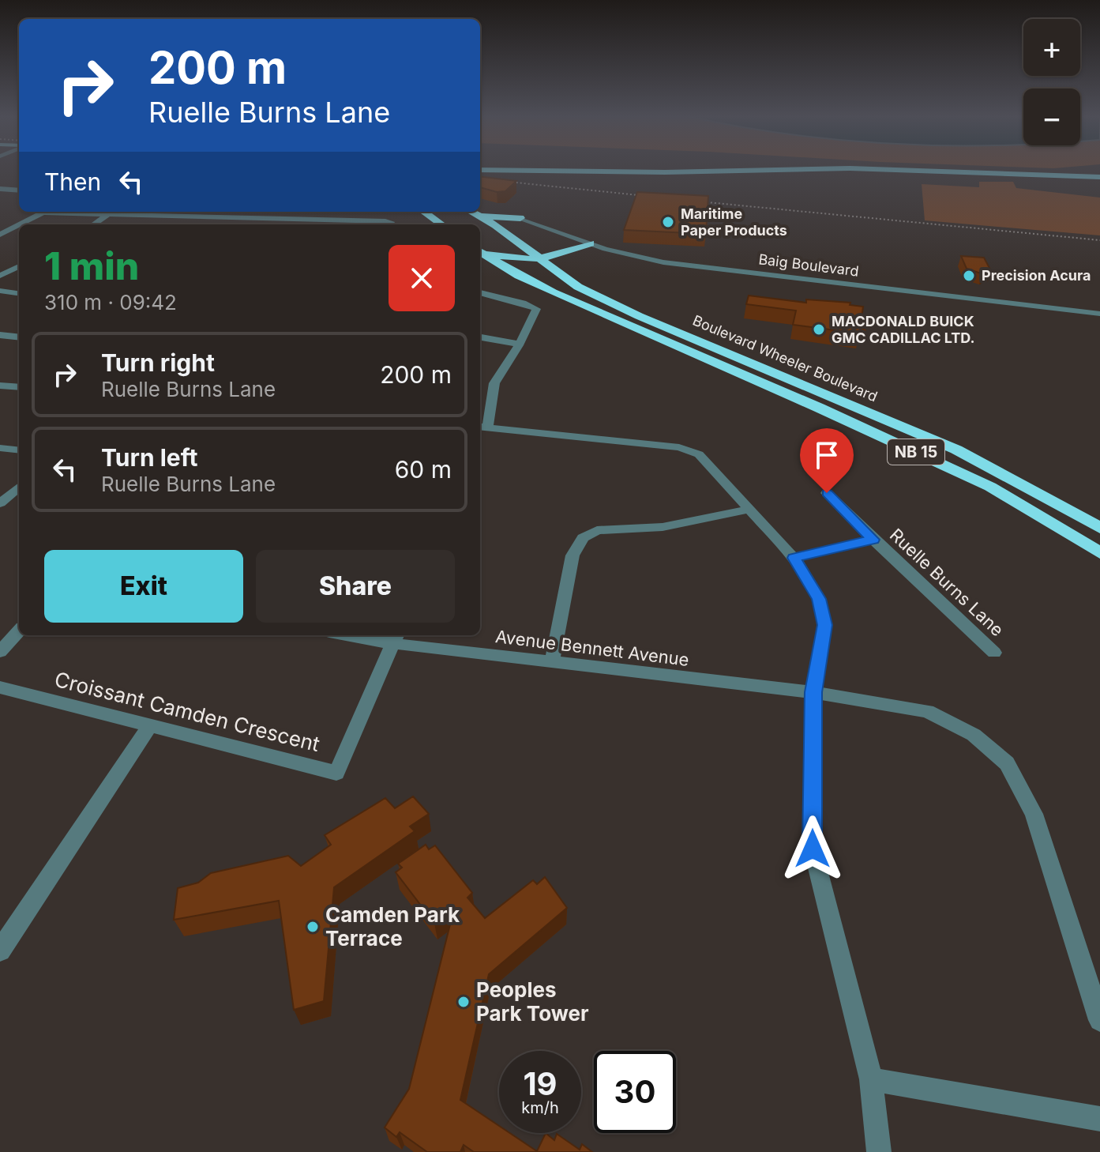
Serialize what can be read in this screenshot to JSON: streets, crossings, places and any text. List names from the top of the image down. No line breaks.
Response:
{"streets":{"highway":["Boulevard Wheeler Boulevard","NB 15"],"street":["Baig Boulevard","Ruelle Burns Lane","Avenue Bennett Avenue","Croissant Camden Crescent"]},"crossings":[["Avenue Bennett Avenue","Croissant Camden Crescent"]],"places":["Maritime Paper Products","Precision Acura","MACDONALD BUICK GMC CADILLAC LTD.","Camden Park Terrace","Peoples Park Tower"],"page":{"map_buttons":["+","−"],"turn":["200 m","Ruelle Burns Lane"],"then":"Then","heading":["1 min","310 m · 09:42"],"list":[{"name":"Turn right","note":"Ruelle Burns Lane","value":"200 m"},{"name":"Turn left","note":"Ruelle Burns Lane","value":"60 m"}],"buttons":["Exit","Share"],"speed":"19 km/h","limit":"30"}}
